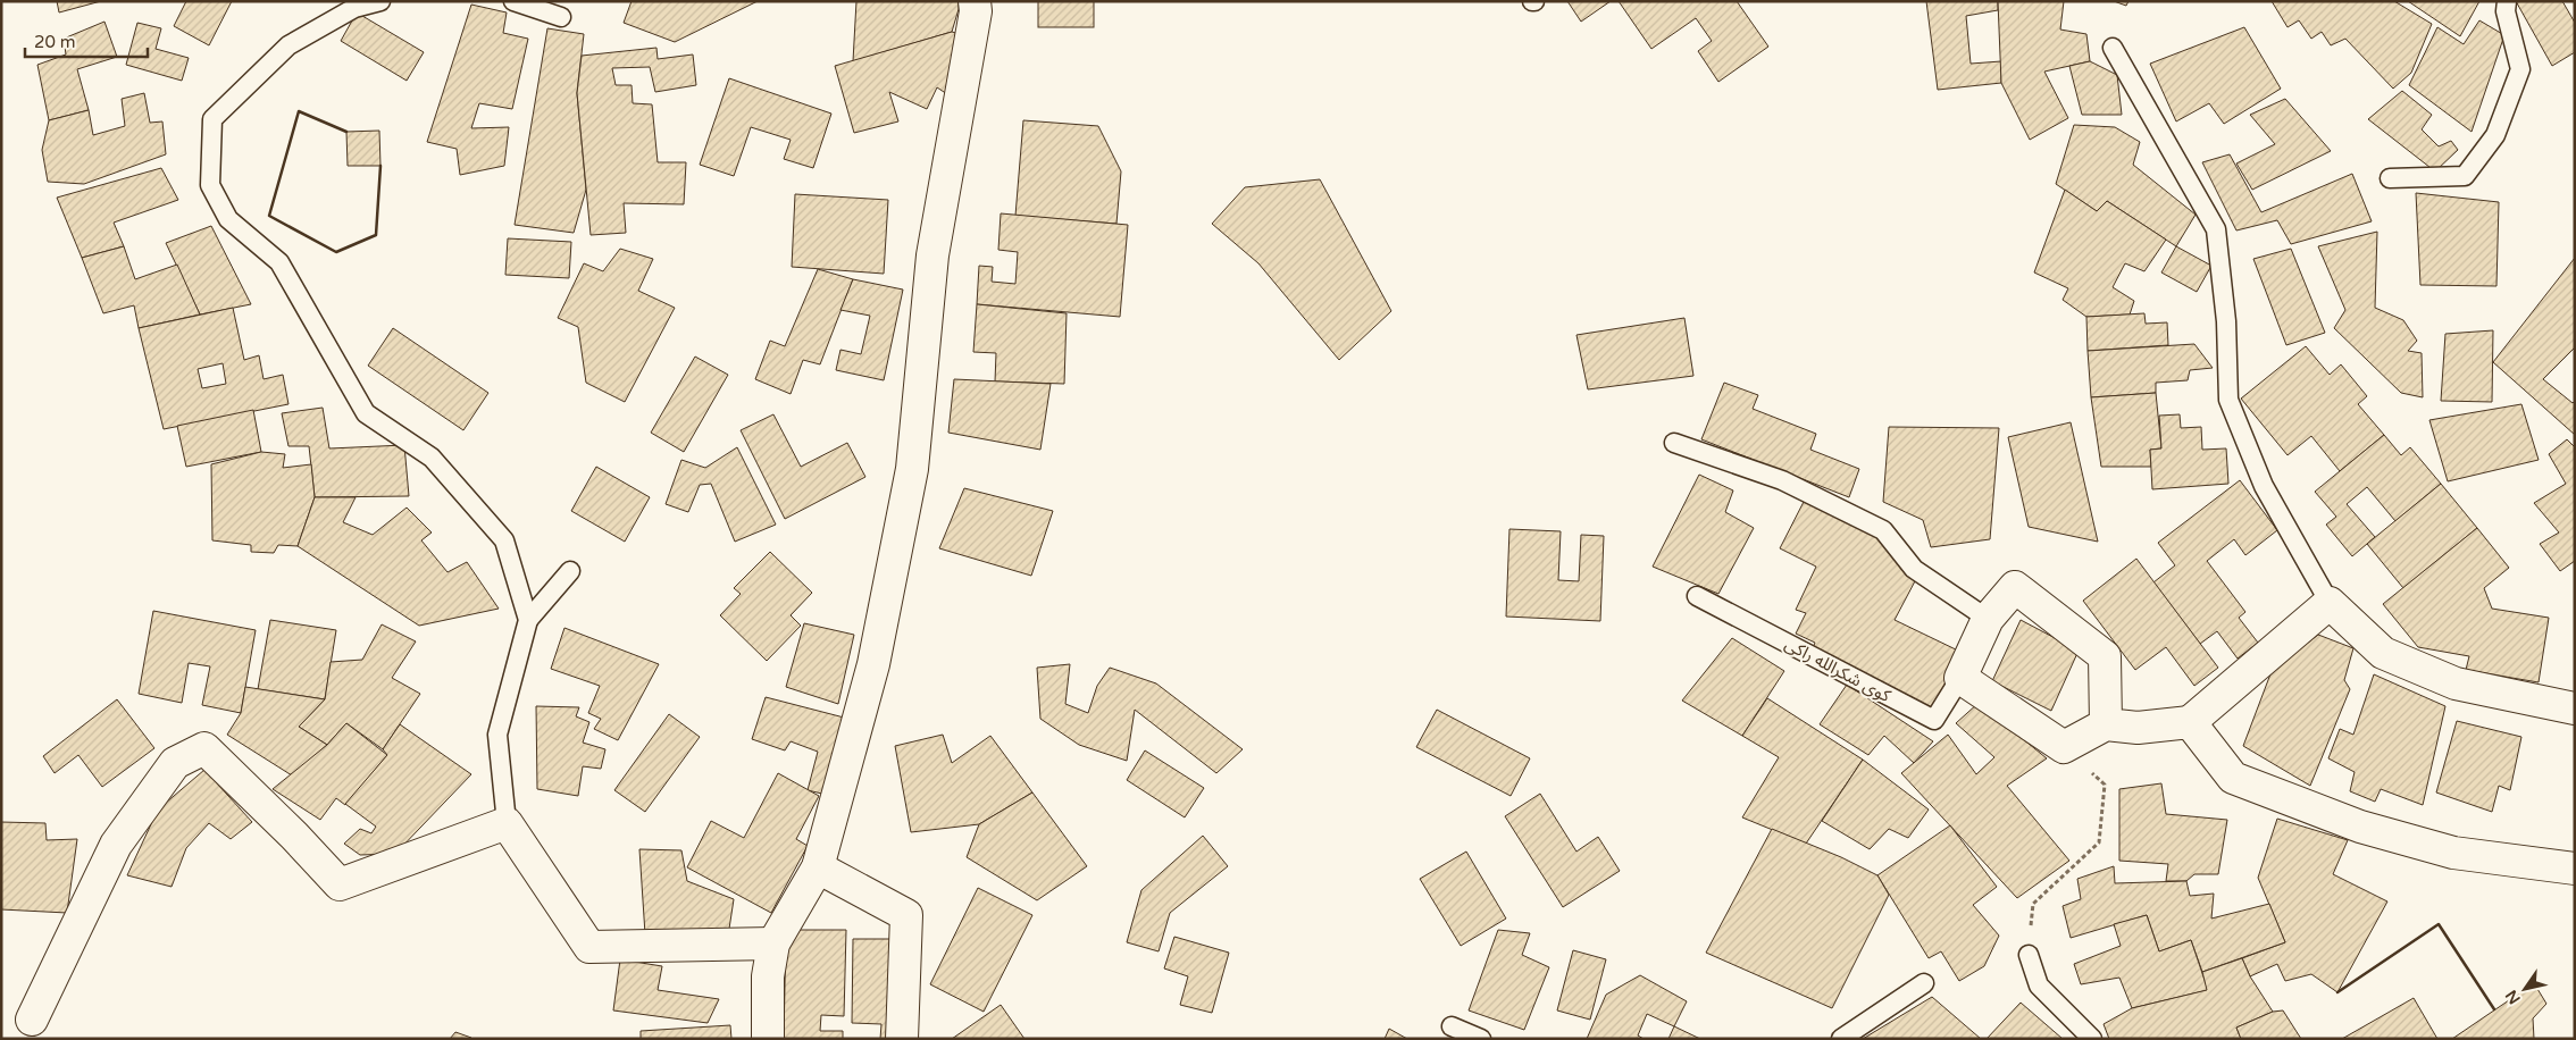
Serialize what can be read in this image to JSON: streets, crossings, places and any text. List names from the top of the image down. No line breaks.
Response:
{"streets":{"lane":["کوی شکرالله راکی"]},"scale_bar":"20 m","north":"bottom left"}
